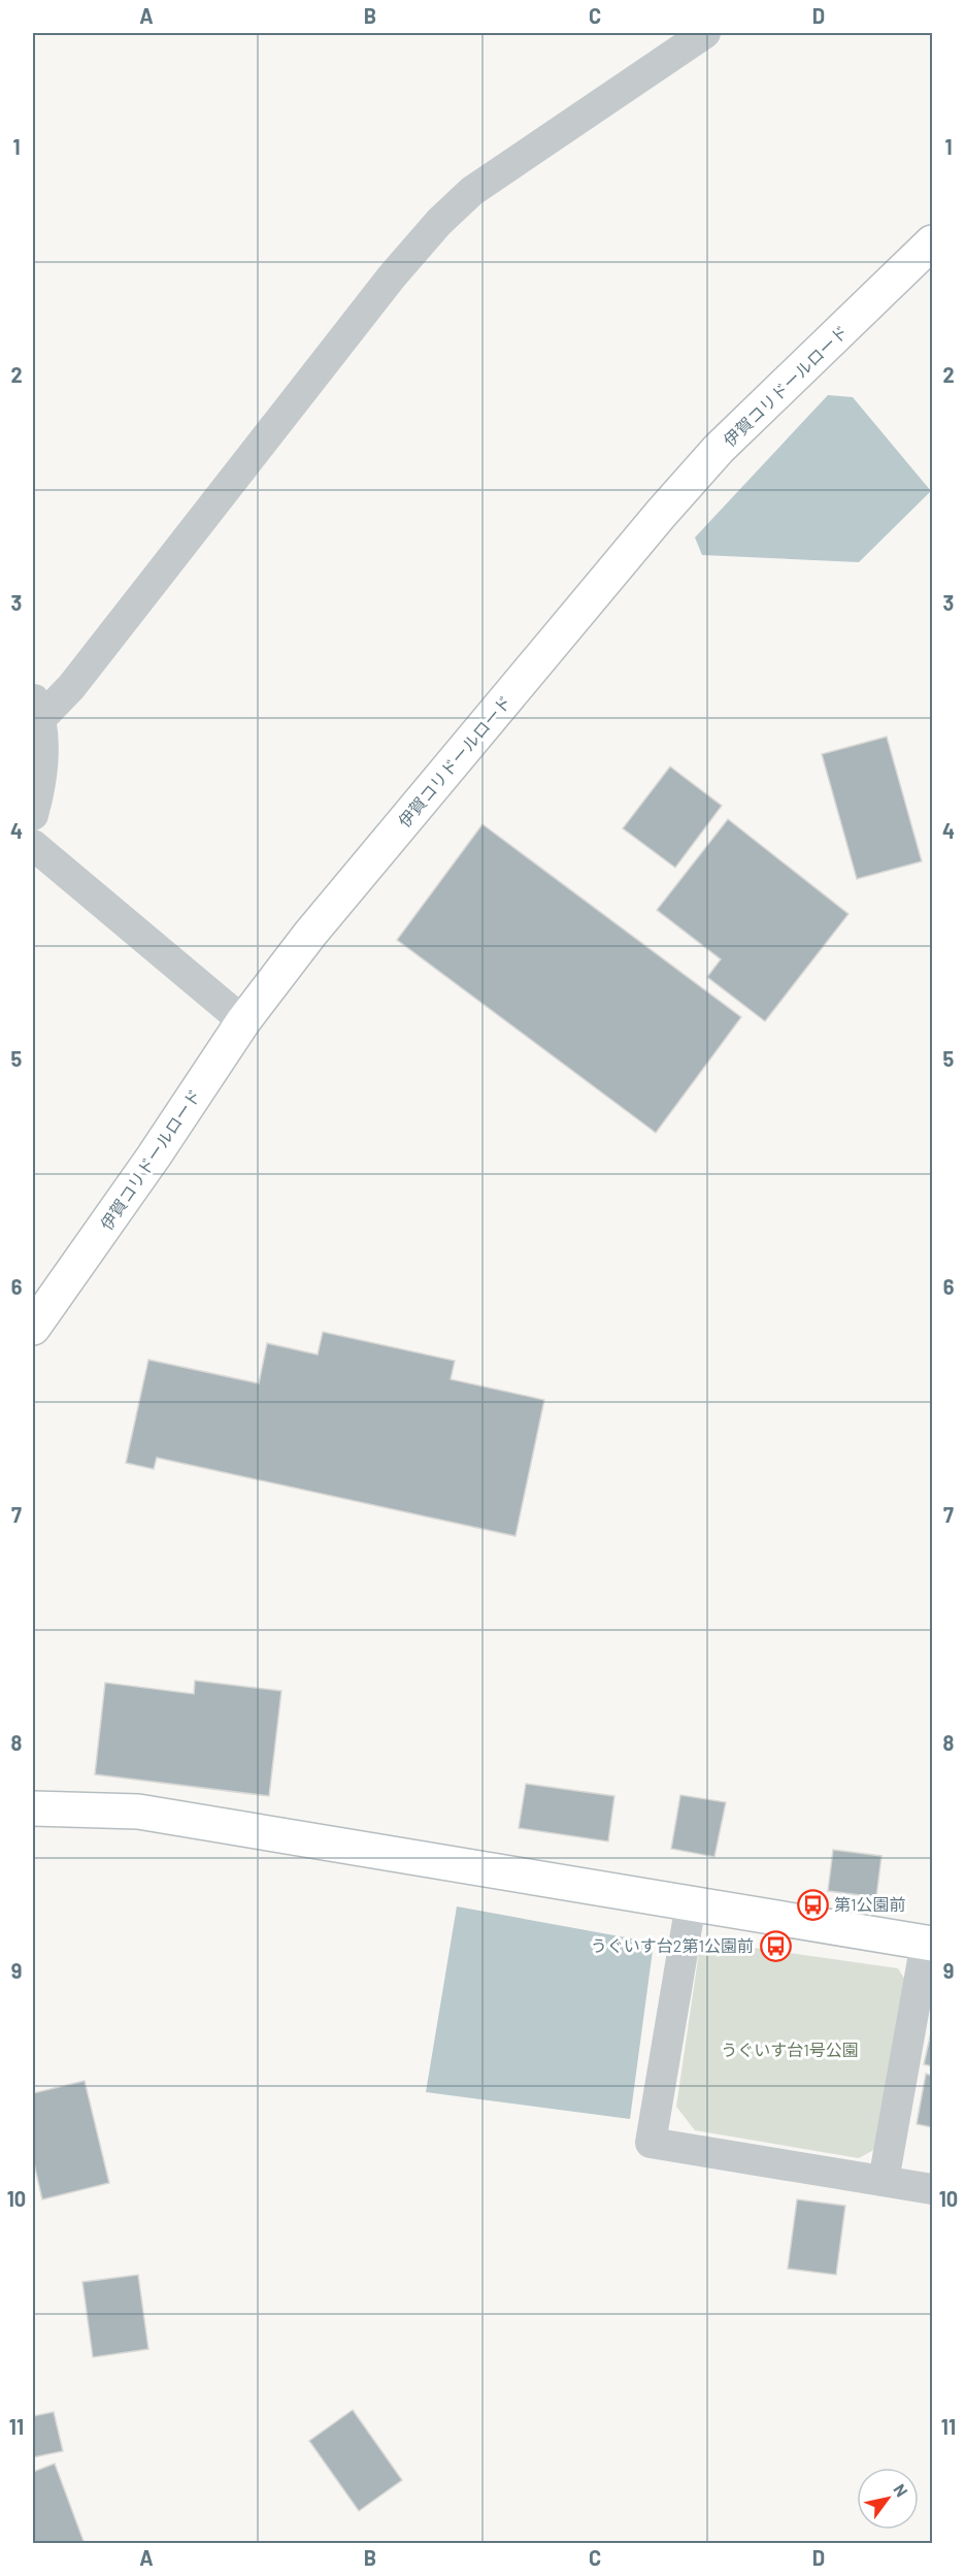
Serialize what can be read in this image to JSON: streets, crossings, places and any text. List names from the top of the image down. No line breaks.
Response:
{"streets":{"street":["伊賀コリドールロード"]},"parks":["うぐいす台1号公園"],"places":{"bus stop":["第1公園前","うぐいす台2第1公園前"]},"north":"top right","grid":{"columns":["A","B","C","D"],"rows":["1","2","3","4","5","6","7","8","9","10","11"]}}
